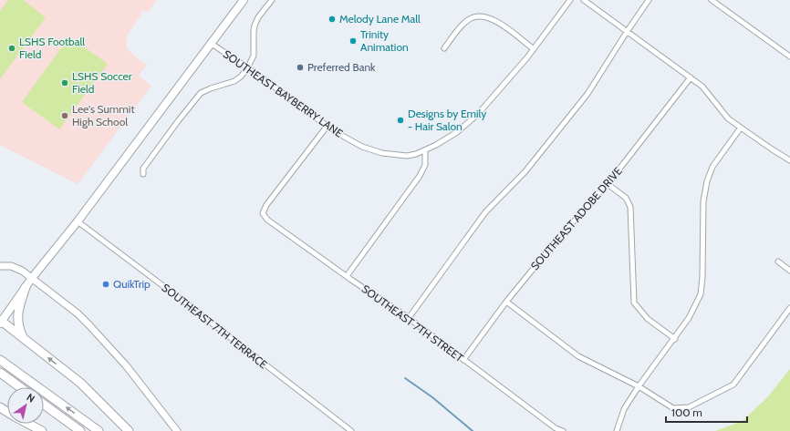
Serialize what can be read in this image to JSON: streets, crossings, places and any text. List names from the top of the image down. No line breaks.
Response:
{"streets":{"street":["SOUTHEAST BAYBERRY LANE","SOUTHEAST ADOBE DRIVE","SOUTHEAST 7TH STREET","SOUTHEAST 7TH TERRACE"]},"crossings":[["SOUTHEAST BAYBERRY LANE","SOUTHEAST 7TH STREET"],["SOUTHEAST ADOBE DRIVE","SOUTHEAST 7TH STREET"]],"places":["Melody Lane Mall","Trinity Animation","LSHS Football Field","Preferred Bank","LSHS Soccer Field","Lee's Summit High School","Designs by Emily - Hair Salon","QuikTrip"],"scale_bar":"100 m","north":"top right"}
